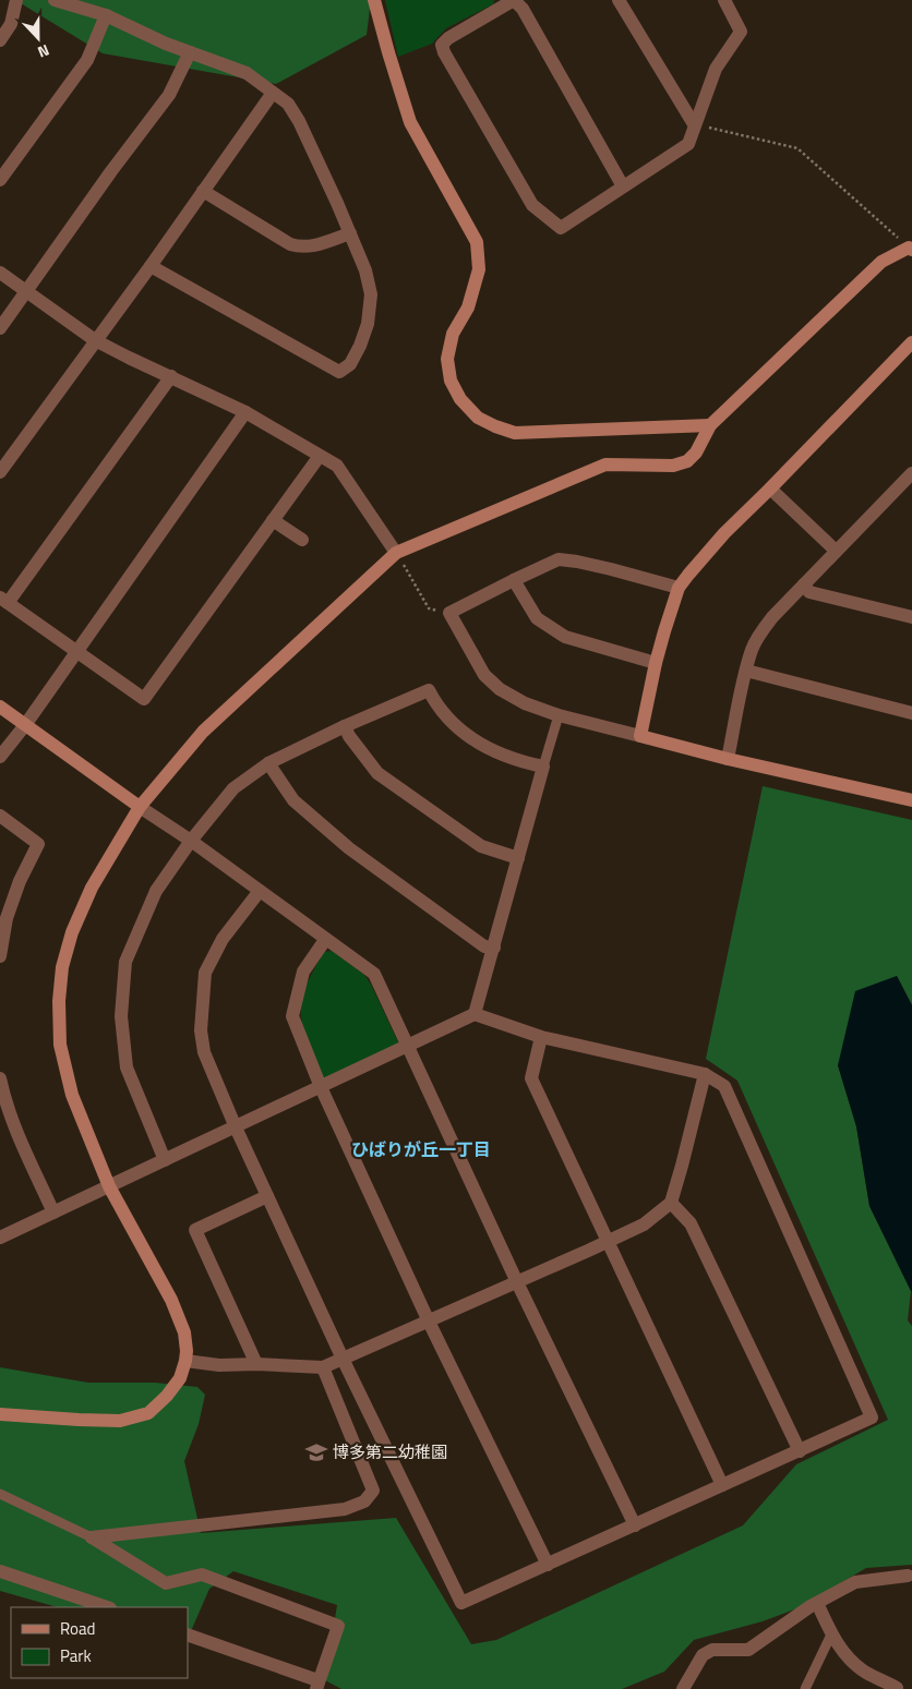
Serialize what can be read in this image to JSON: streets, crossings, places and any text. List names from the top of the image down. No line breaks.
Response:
{"districts":["ひばりが丘一丁目"],"places":{"school or university":["博多第二幼稚園"]},"legend":["Road","Park"],"north":"bottom"}
